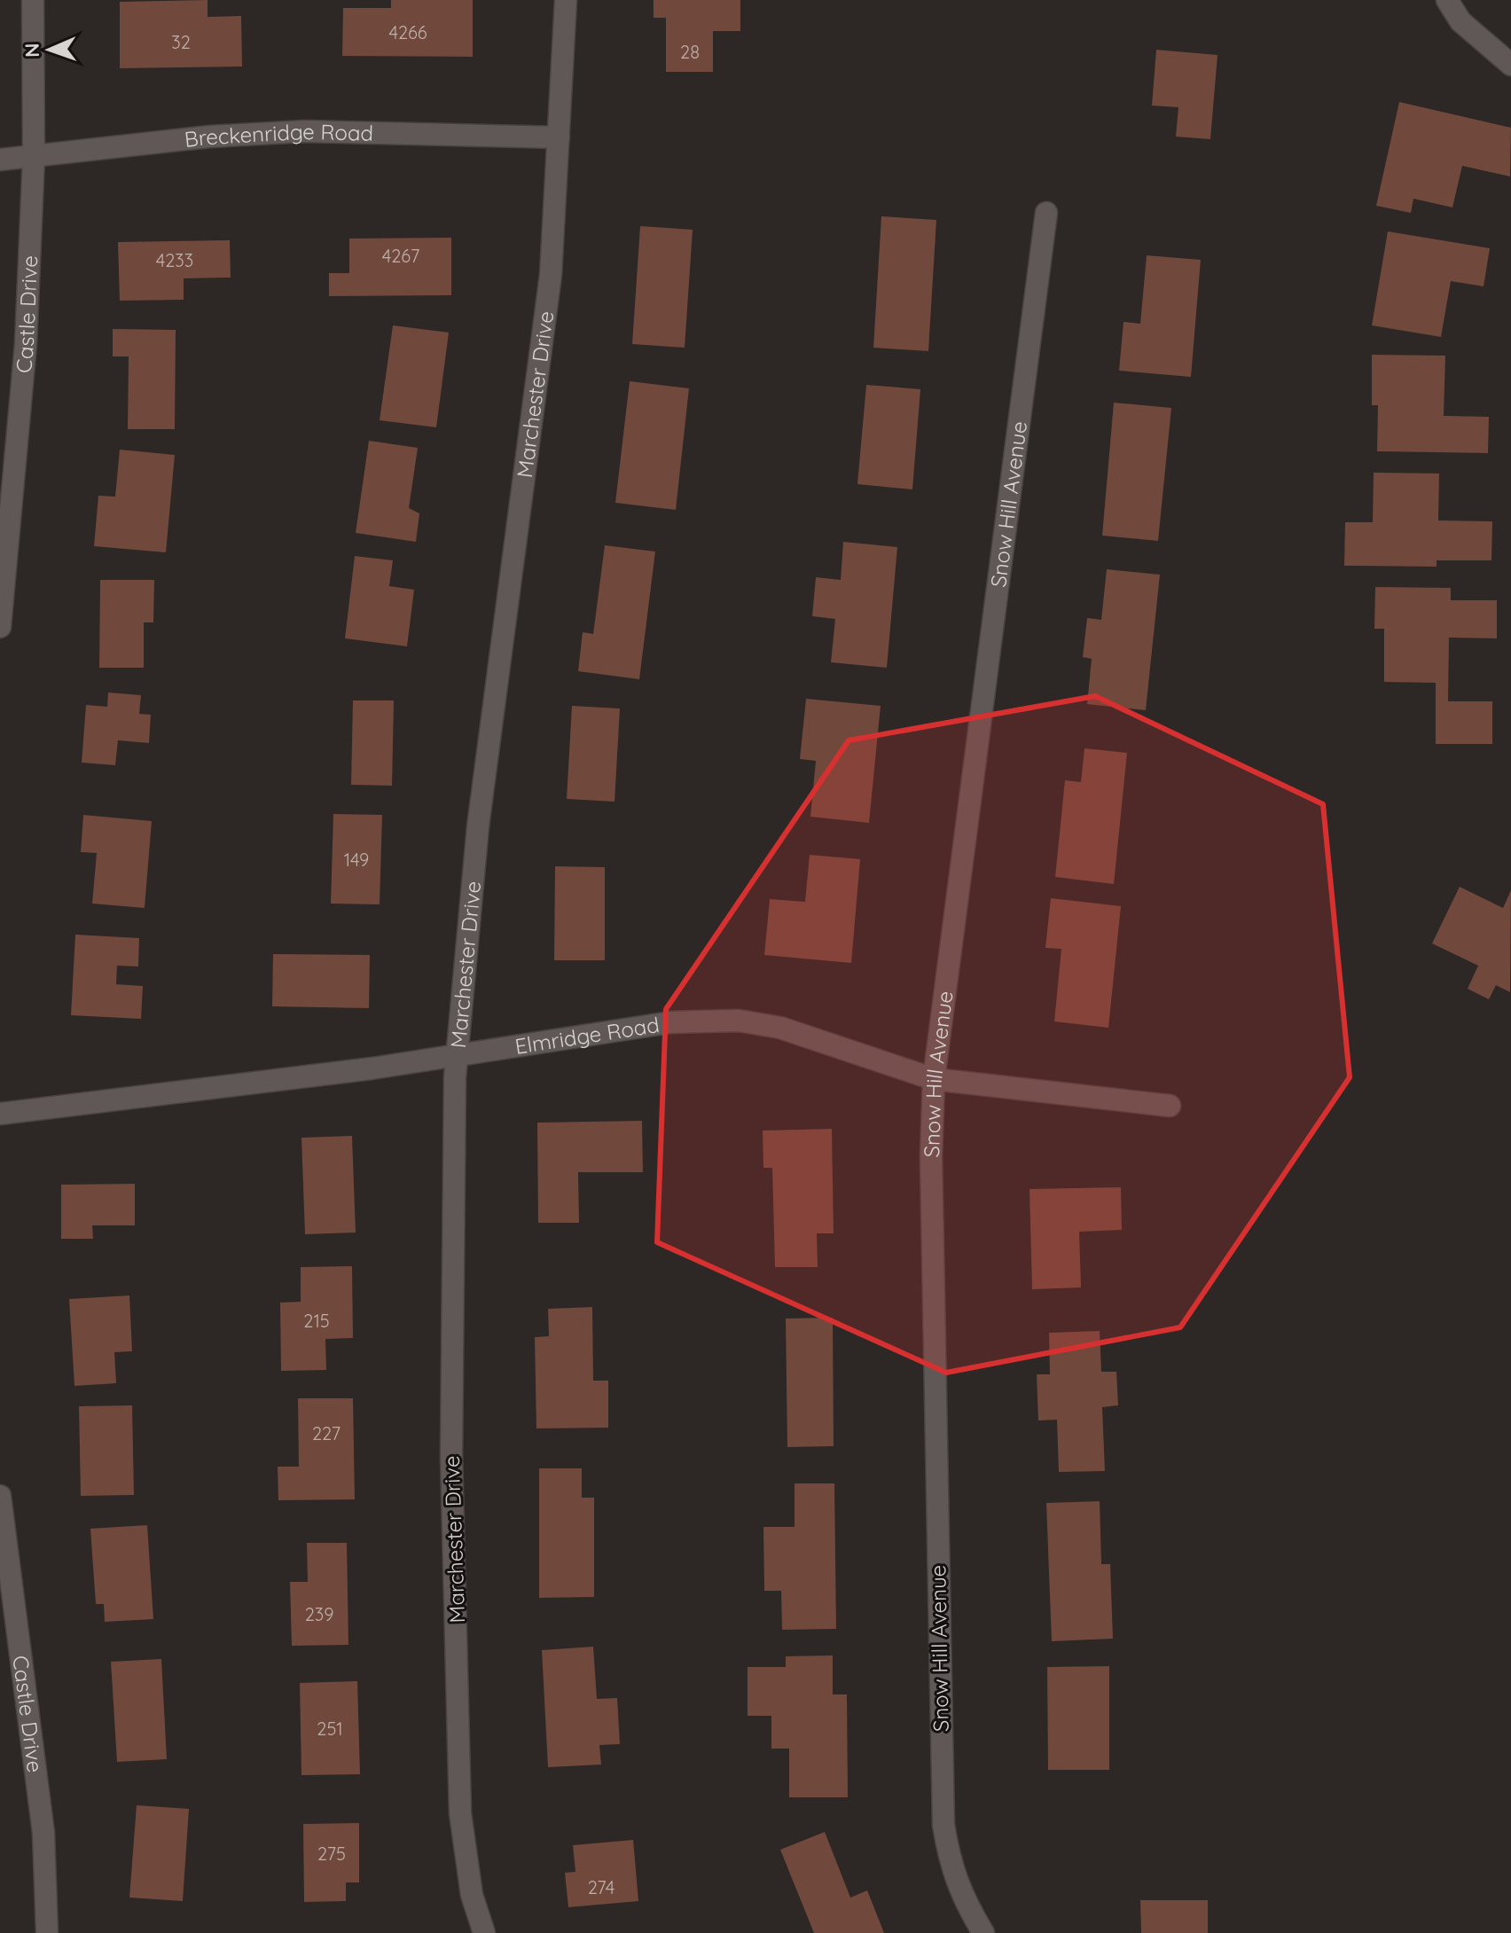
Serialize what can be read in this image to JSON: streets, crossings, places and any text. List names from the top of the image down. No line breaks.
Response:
{"streets":{"street":["Breckenridge Road","Castle Drive","Marchester Drive","Snow Hill Avenue","Elmridge Road"]},"crossings":[["Breckenridge Road","Castle Drive"],["Breckenridge Road","Marchester Drive"],["Marchester Drive","Elmridge Road"],["Snow Hill Avenue","Elmridge Road"]],"house_numbers":["4266","32","28","4267","4233","149","215","227","239","251","275","274"],"north":"left"}
